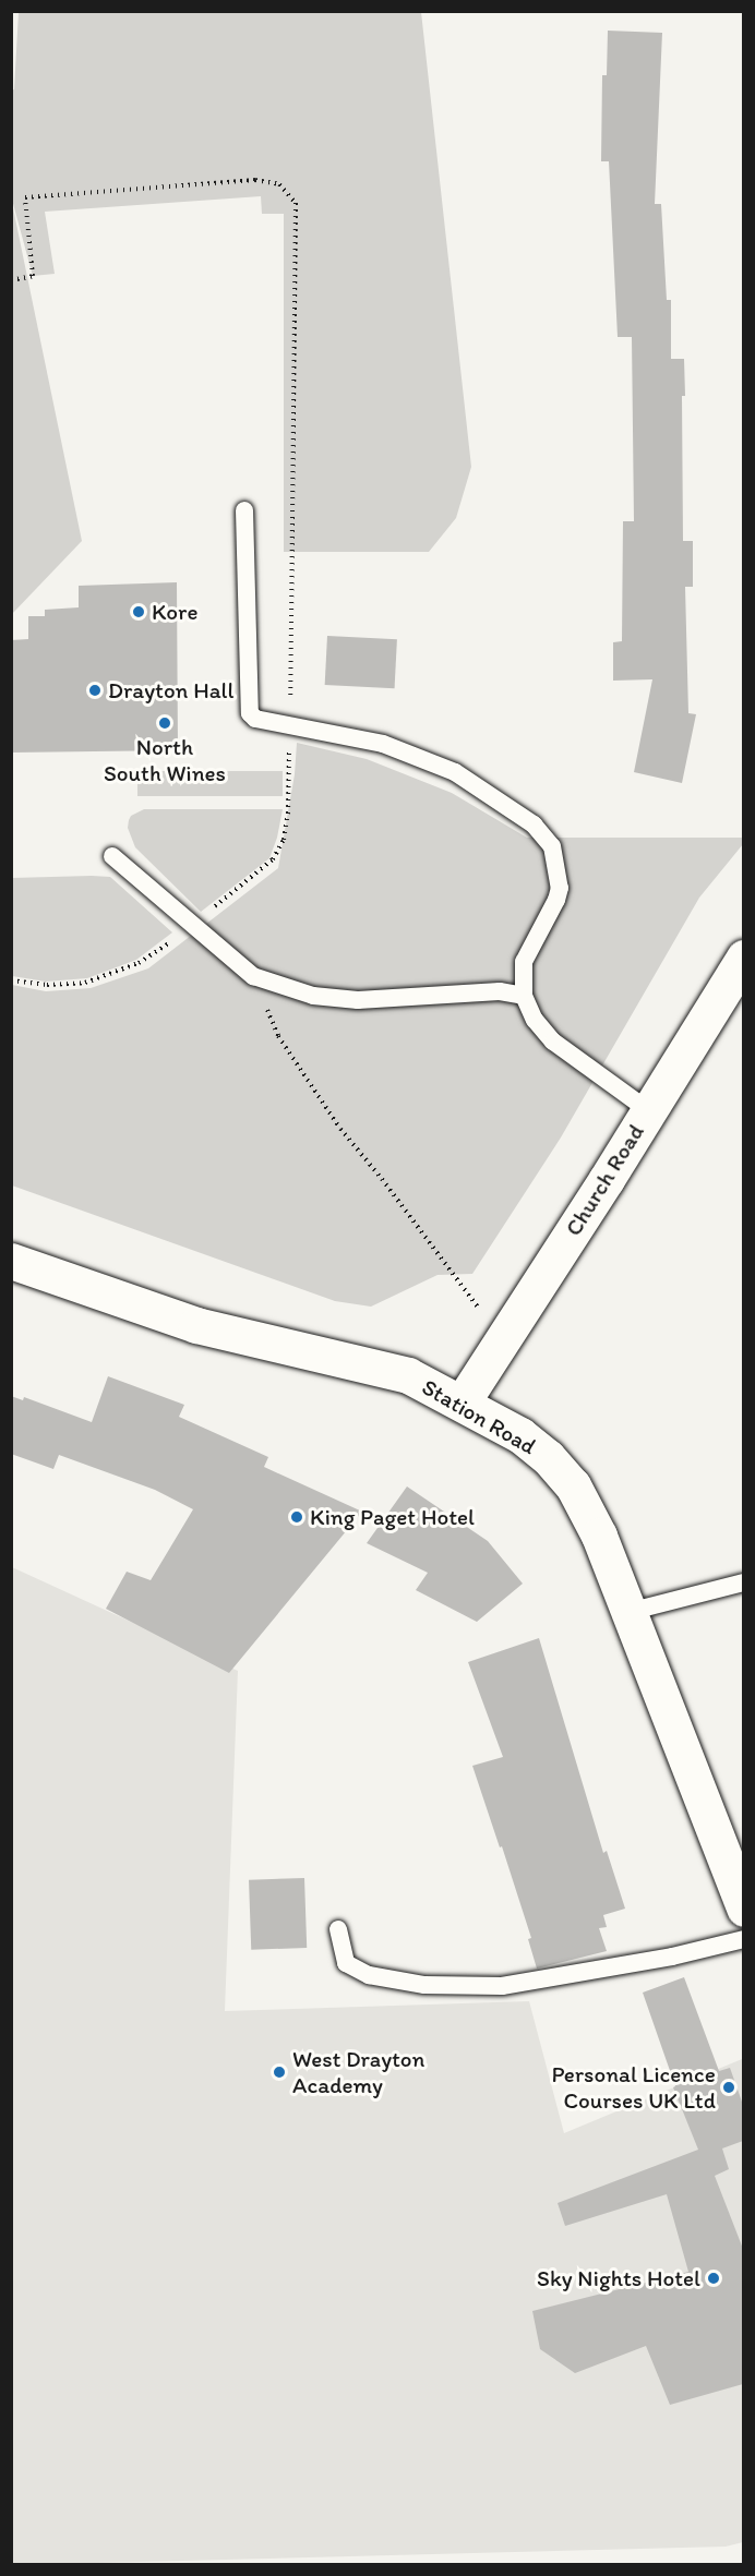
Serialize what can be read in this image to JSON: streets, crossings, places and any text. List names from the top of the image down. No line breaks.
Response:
{"streets":{"street":["Church Road","Station Road"]},"crossings":[["Church Road","Station Road"]],"places":["Kore","Drayton Hall","North South Wines","King Paget Hotel","West Drayton Academy","Personal Licence Courses UK Ltd","Sky Nights Hotel"]}
